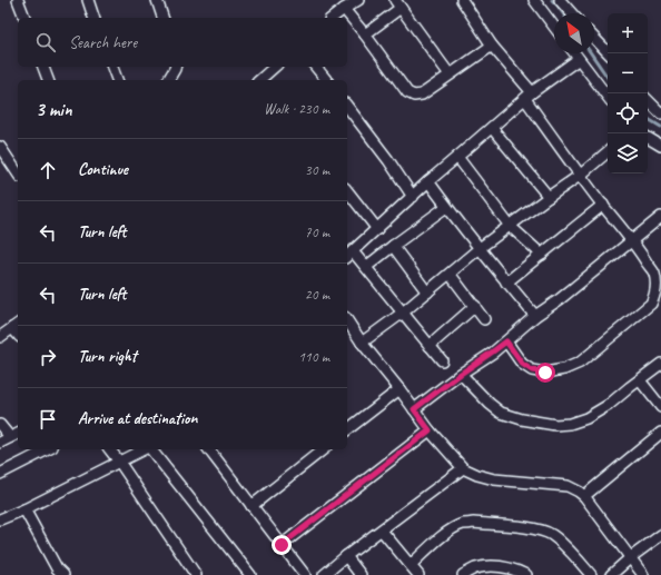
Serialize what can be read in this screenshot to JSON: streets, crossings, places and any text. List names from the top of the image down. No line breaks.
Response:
{"north":"top left","page":{"map_buttons":["+","−"],"search":"Search here","heading":["3 min","Walk · 230 m"],"list":[["Continue","30 m"],["Turn left","70 m"],["Turn left","20 m"],["Turn right","110 m"],"Arrive at destination"]}}
